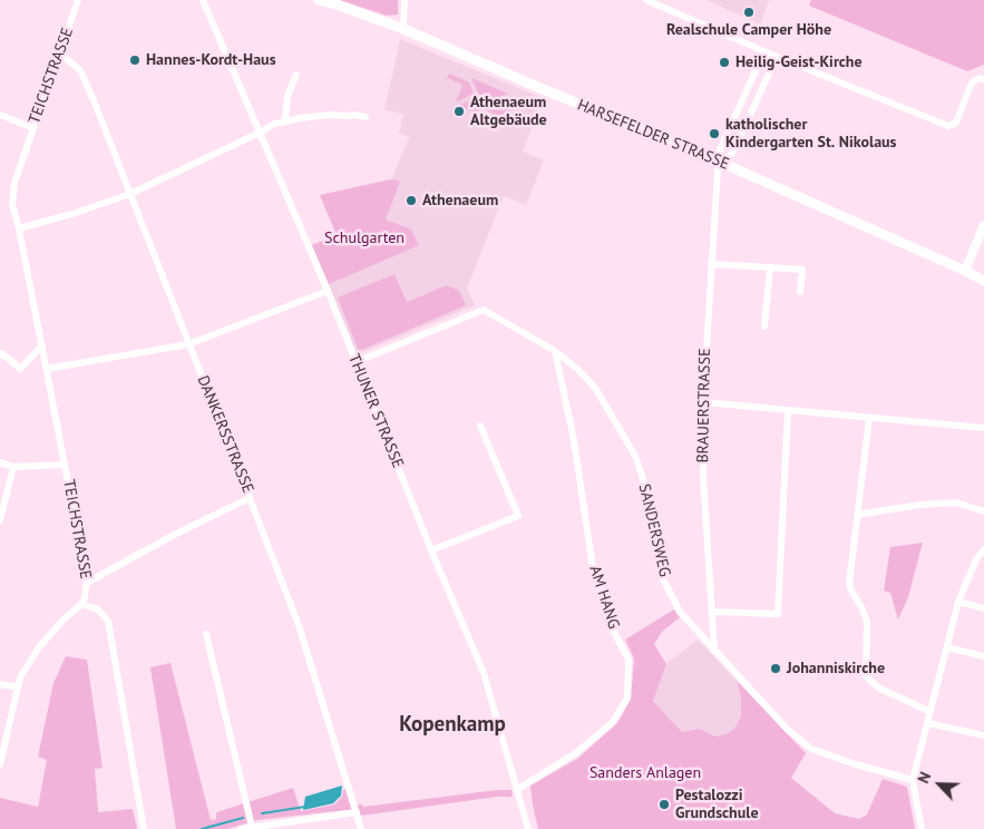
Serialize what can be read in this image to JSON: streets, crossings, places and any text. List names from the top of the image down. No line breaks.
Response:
{"streets":{"main road":["HARSEFELDER STRASSE"],"street":["TEICHSTRASSE","BRAUERSTRASSE","THUNER STRASSE","DANKERSSTRASSE","SANDERSWEG","AM HANG"]},"crossings":[["TEICHSTRASSE","DANKERSSTRASSE"],["HARSEFELDER STRASSE","BRAUERSTRASSE"],["BRAUERSTRASSE","SANDERSWEG"],["THUNER STRASSE","SANDERSWEG"],["THUNER STRASSE","AM HANG"],["SANDERSWEG","AM HANG"]],"districts":["Kopenkamp"],"parks":["Schulgarten","Sanders Anlagen"],"places":["Realschule Camper Höhe","Hannes-Kordt-Haus","Heilig-Geist-Kirche","Athenaeum Altgebäude","katholischer Kindergarten St. Nikolaus","Athenaeum","Johanniskirche","Pestalozzi Grundschule"],"north":"top left"}
